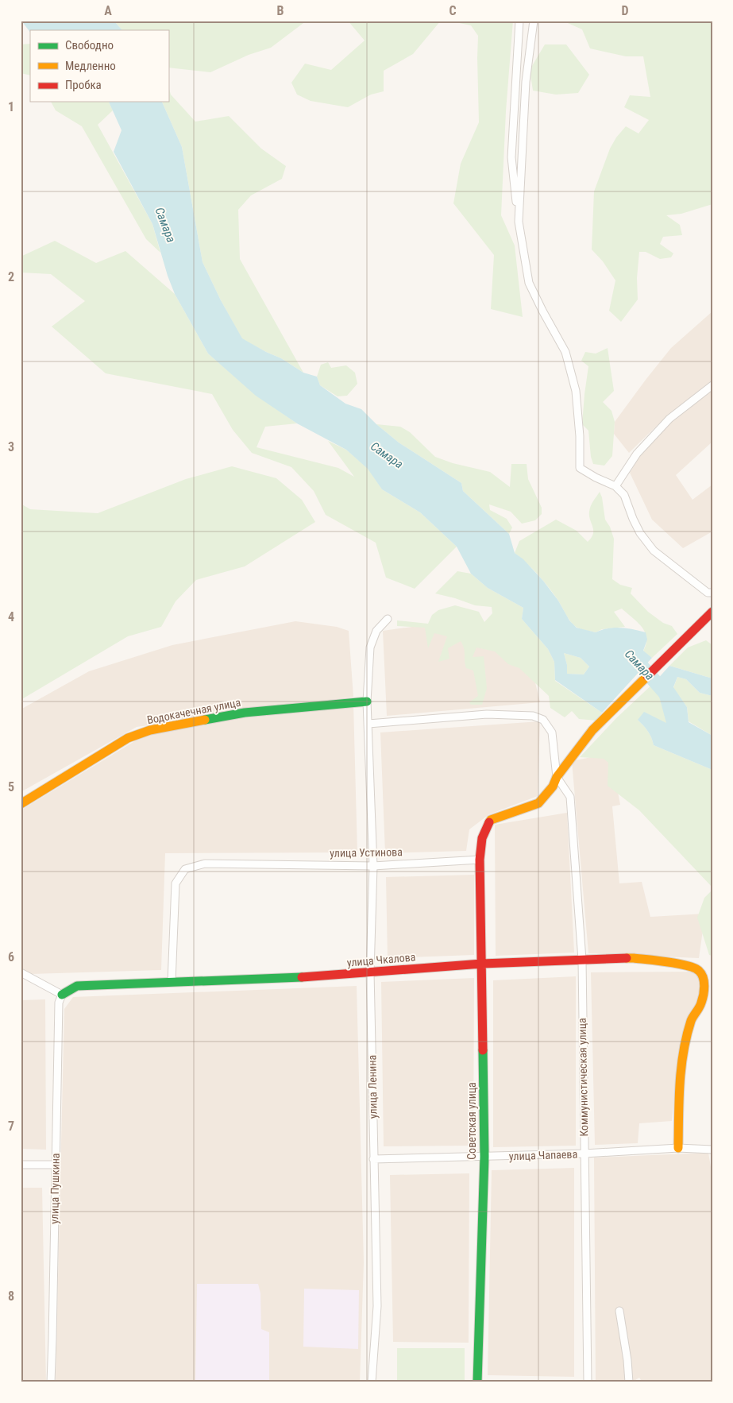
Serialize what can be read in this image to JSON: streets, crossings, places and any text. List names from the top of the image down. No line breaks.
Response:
{"streets":{"street":["Водокачечная улица","улица Устинова","улица Чкалова","Коммунистическая улица","улица Ленина","Советская улица","улица Чапаева","улица Пушкина"]},"crossings":[["Водокачечная улица","улица Ленина"],["улица Устинова","улица Чкалова"],["улица Устинова","улица Ленина"],["улица Устинова","Советская улица"],["улица Чкалова","Коммунистическая улица"],["улица Чкалова","улица Ленина"],["улица Чкалова","Советская улица"],["улица Чкалова","улица Чапаева"],["улица Чкалова","улица Пушкина"],["Коммунистическая улица","улица Чапаева"],["улица Ленина","улица Чапаева"],["Советская улица","улица Чапаева"]],"water":["Самара"],"legend":["Свободно","Медленно","Пробка"],"grid":{"columns":["A","B","C","D"],"rows":["1","2","3","4","5","6","7","8"]}}
